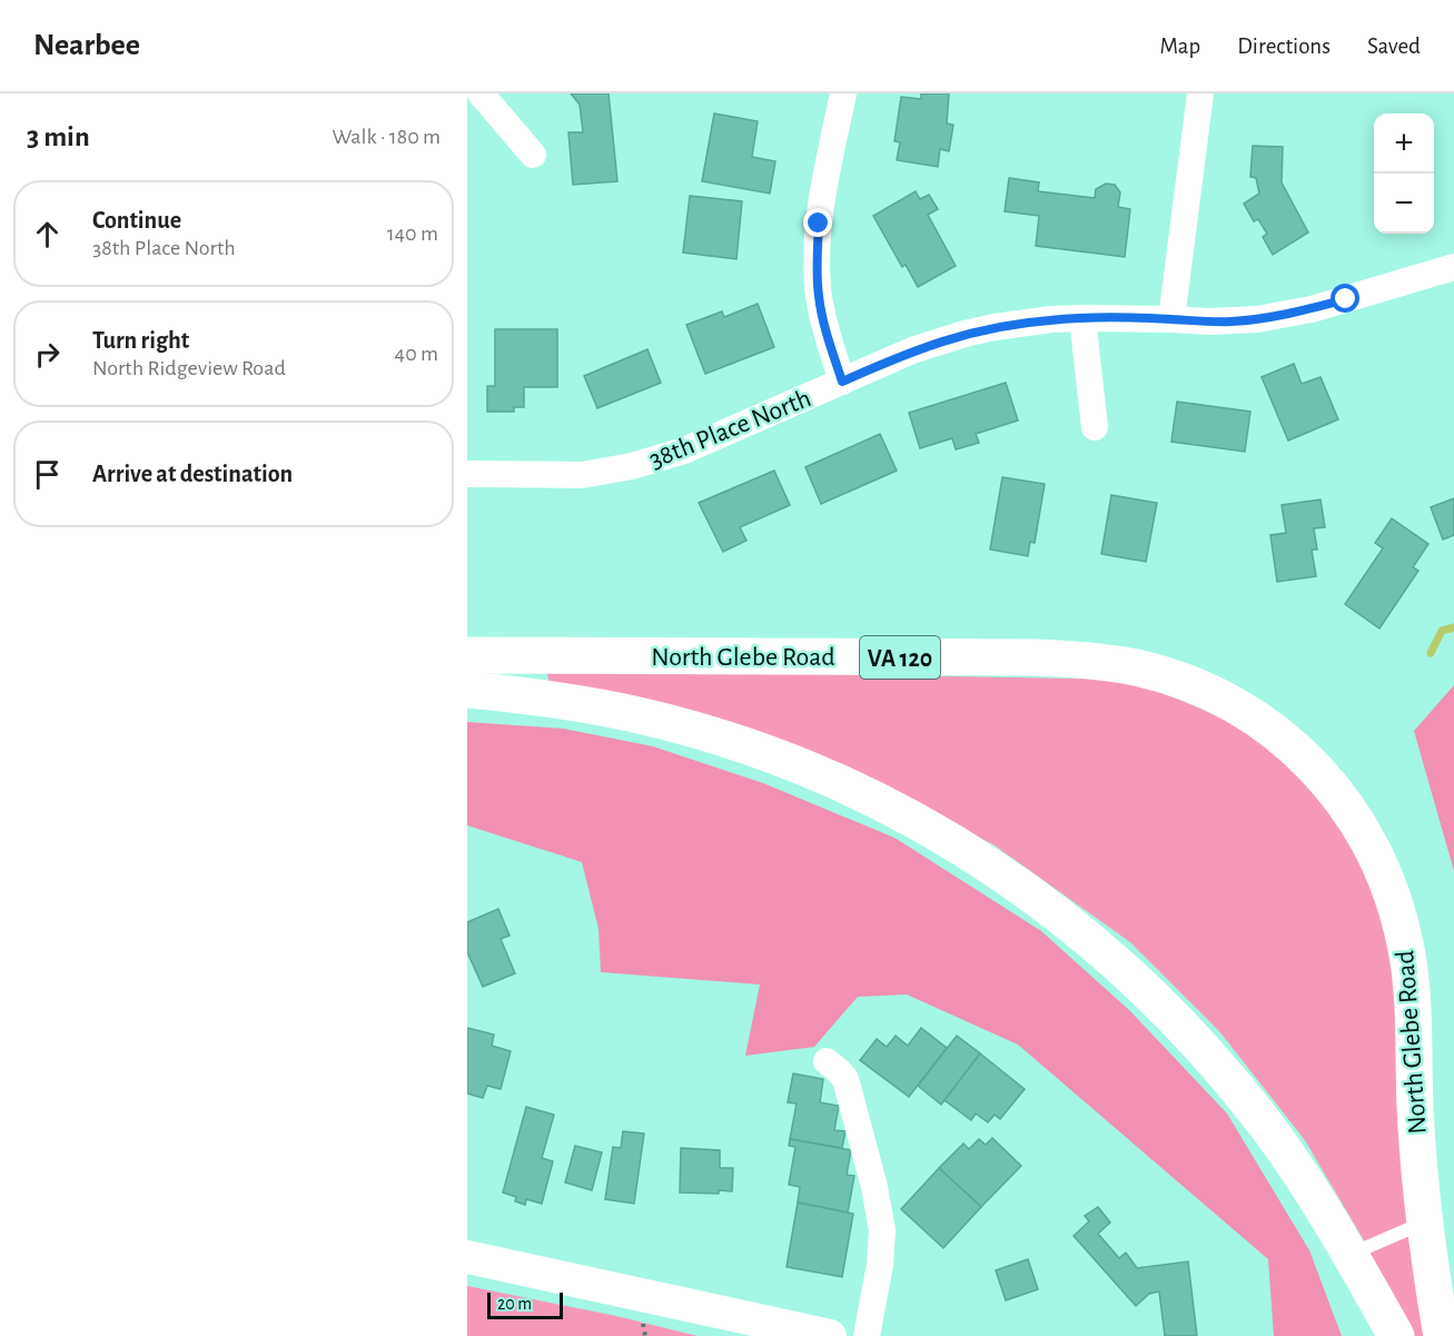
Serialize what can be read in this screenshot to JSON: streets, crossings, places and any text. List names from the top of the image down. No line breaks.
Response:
{"streets":{"main road":["North Glebe Road","VA 120"],"street":["38th Place North"]},"scale_bar":"20 m","page":{"header":"Nearbee","nav":["Map","Directions","Saved"],"heading":["3 min","Walk · 180 m"],"map_buttons":["+","−"],"list":[["Continue","38th Place North","140 m"],["Turn right","North Ridgeview Road","40 m"],"Arrive at destination"],"scale":"20 m"}}
